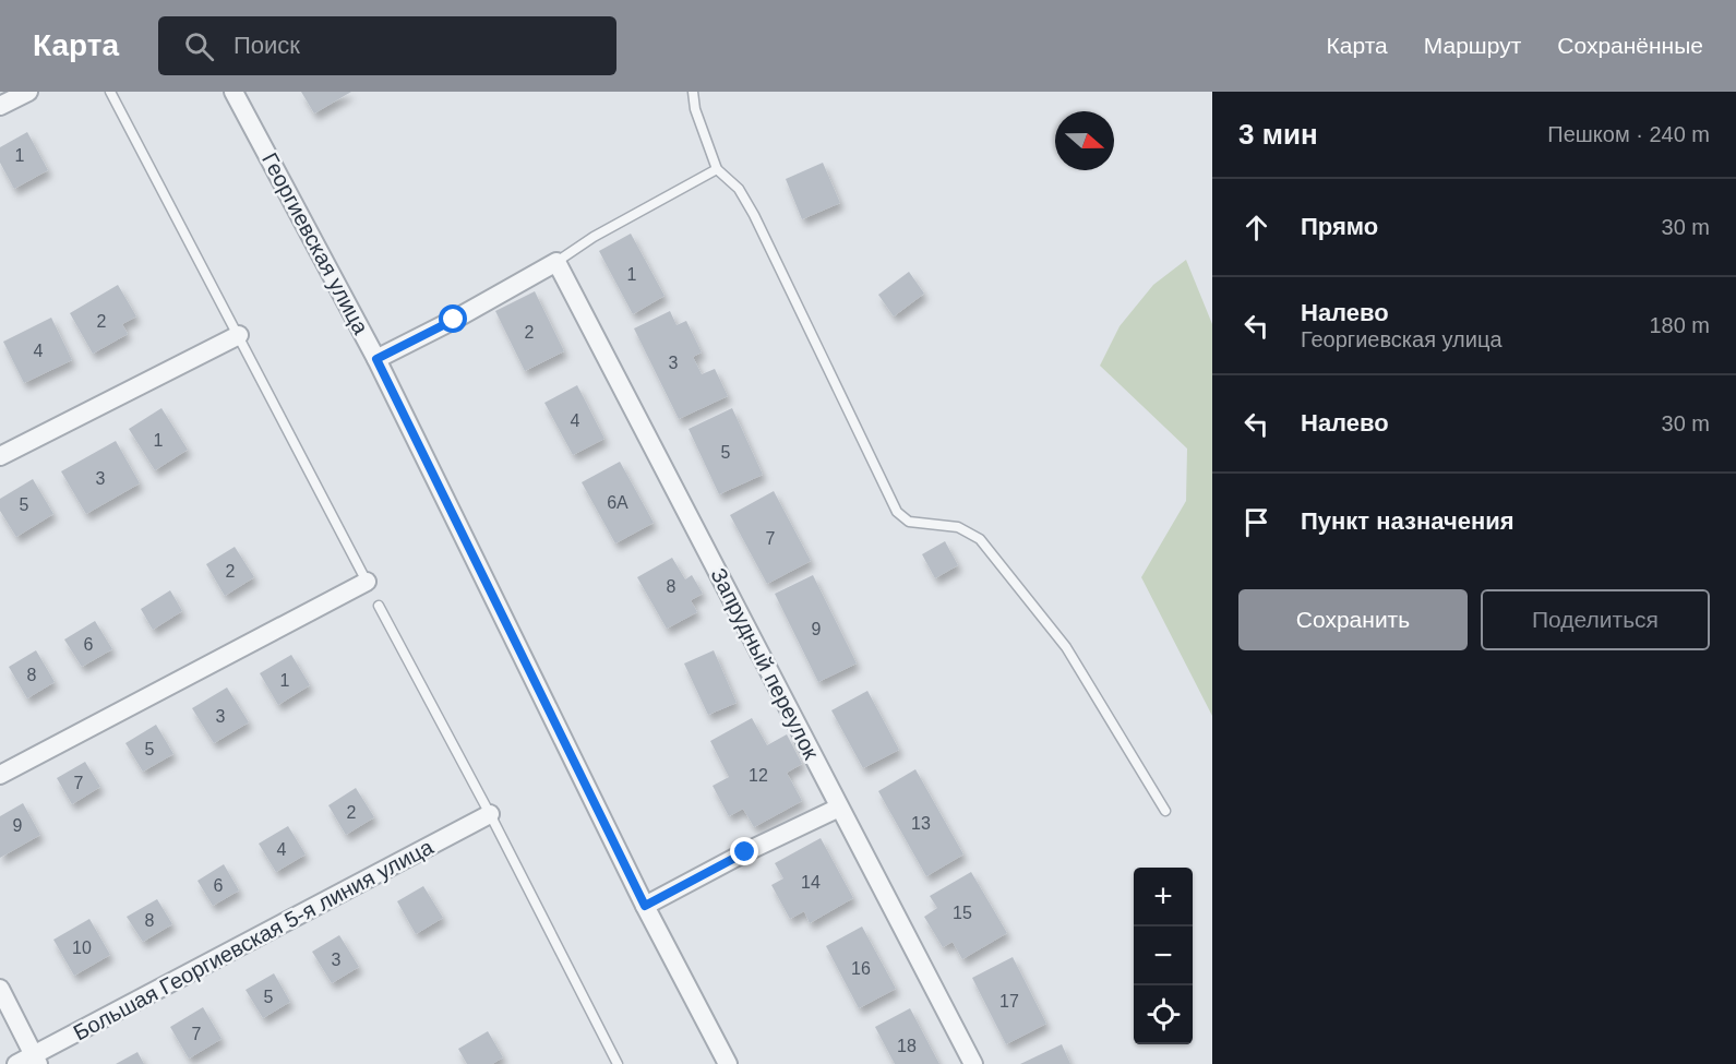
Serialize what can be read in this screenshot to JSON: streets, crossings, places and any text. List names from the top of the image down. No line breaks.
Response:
{"streets":{"street":["Георгиевская улица","Запрудный переулок","Большая Георгиевская 5-я линия улица"]},"house_numbers":["1","1","2","2","4","3","4","1","5","3","6А","5","7","2","8","9","6","8","1","3","5","12","7","2","13","9","4","14","6","15","8","10","3","16","5","17","7","18"],"north":"right","page":{"header":"Карта","search":"Поиск","nav":["Карта","Маршрут","Сохранённые"],"heading":["3 мин","Пешком · 240 m"],"list":[["Прямо","30 m"],["Налево","Георгиевская улица","180 m"],["Налево","30 m"],"Пункт назначения"],"buttons":["Сохранить","Поделиться"],"map_buttons":["+","−"]}}
